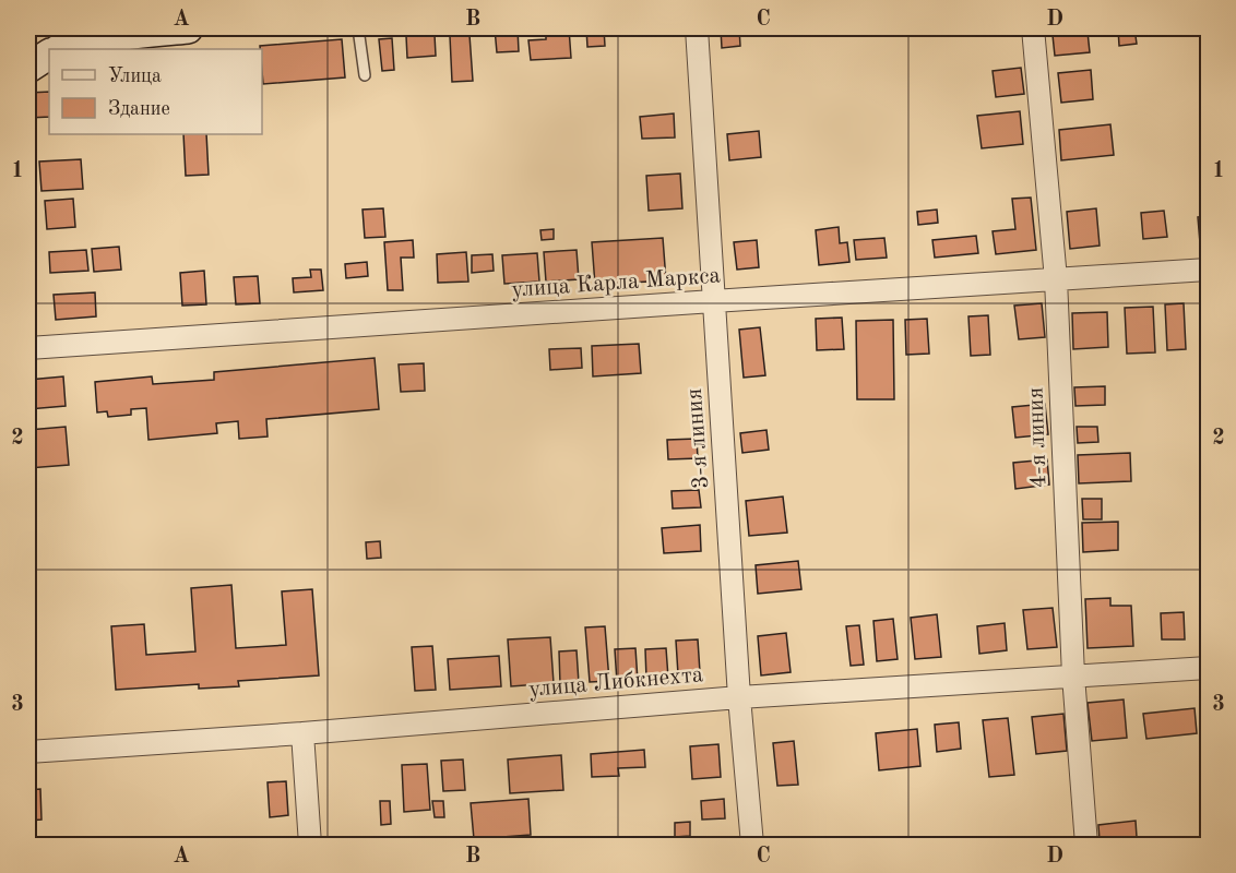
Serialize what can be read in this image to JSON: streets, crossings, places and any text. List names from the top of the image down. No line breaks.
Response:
{"streets":{"street":["улица Карла Маркса","4-я линия","3-я линия","улица Либкнехта"]},"crossings":[["улица Карла Маркса","4-я линия"],["улица Карла Маркса","3-я линия"],["4-я линия","улица Либкнехта"],["3-я линия","улица Либкнехта"]],"legend":["Улица","Здание"],"grid":{"columns":["A","B","C","D"],"rows":["1","2","3"]}}
